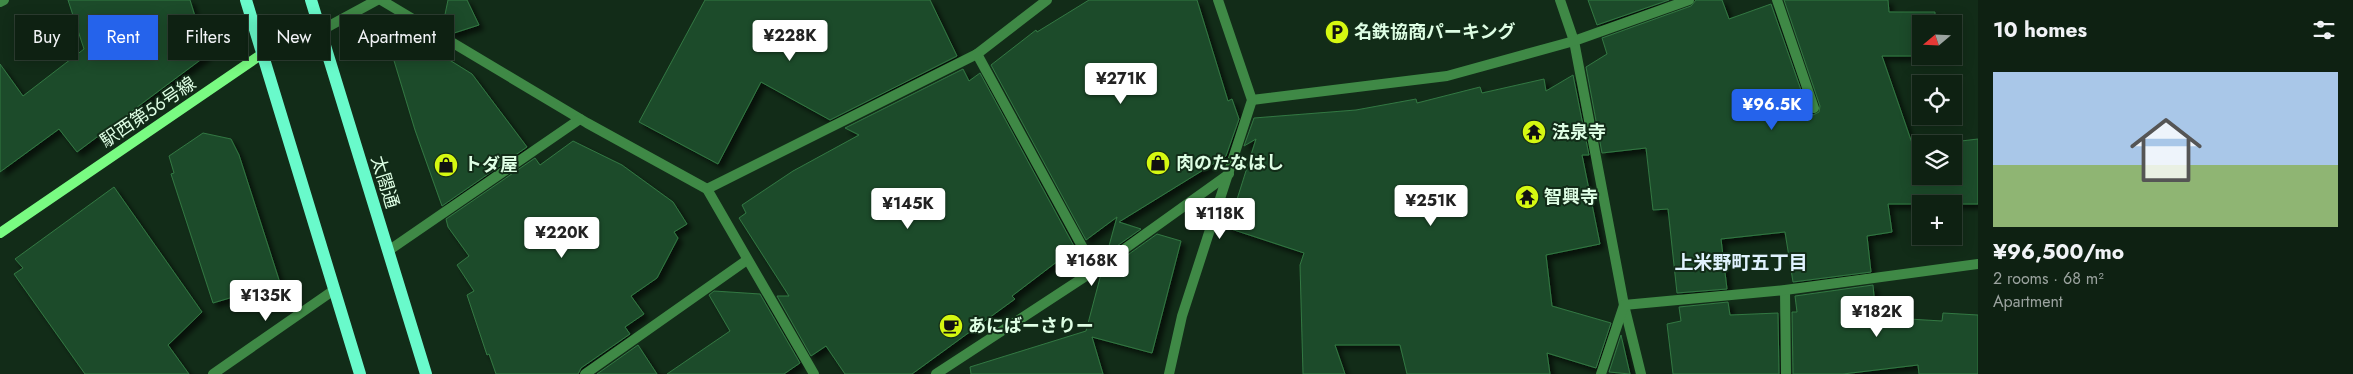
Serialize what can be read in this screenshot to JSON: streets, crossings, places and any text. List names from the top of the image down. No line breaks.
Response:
{"streets":{"main road":["太閤通"],"street":["駅西第56号線"]},"districts":["上米野町五丁目"],"places":{"parking":["名鉄協商パーキング"],"temple":["法泉寺","智興寺"],"shop":["肉のたなはし","トダ屋"],"cafe":["あにばーさりー"]},"north":"left","page":{"heading":"10 homes","map_buttons":"+","chip":["Buy","Rent","Filters","New","Apartment"],"price":["¥228K","¥271K","¥96.5K","¥251K","¥145K","¥118K","¥220K","¥168K","¥135K","¥182K"],"list":[{"name":"¥96,500/mo","note":"2 rooms · 68 m² · Apartment"}]}}
